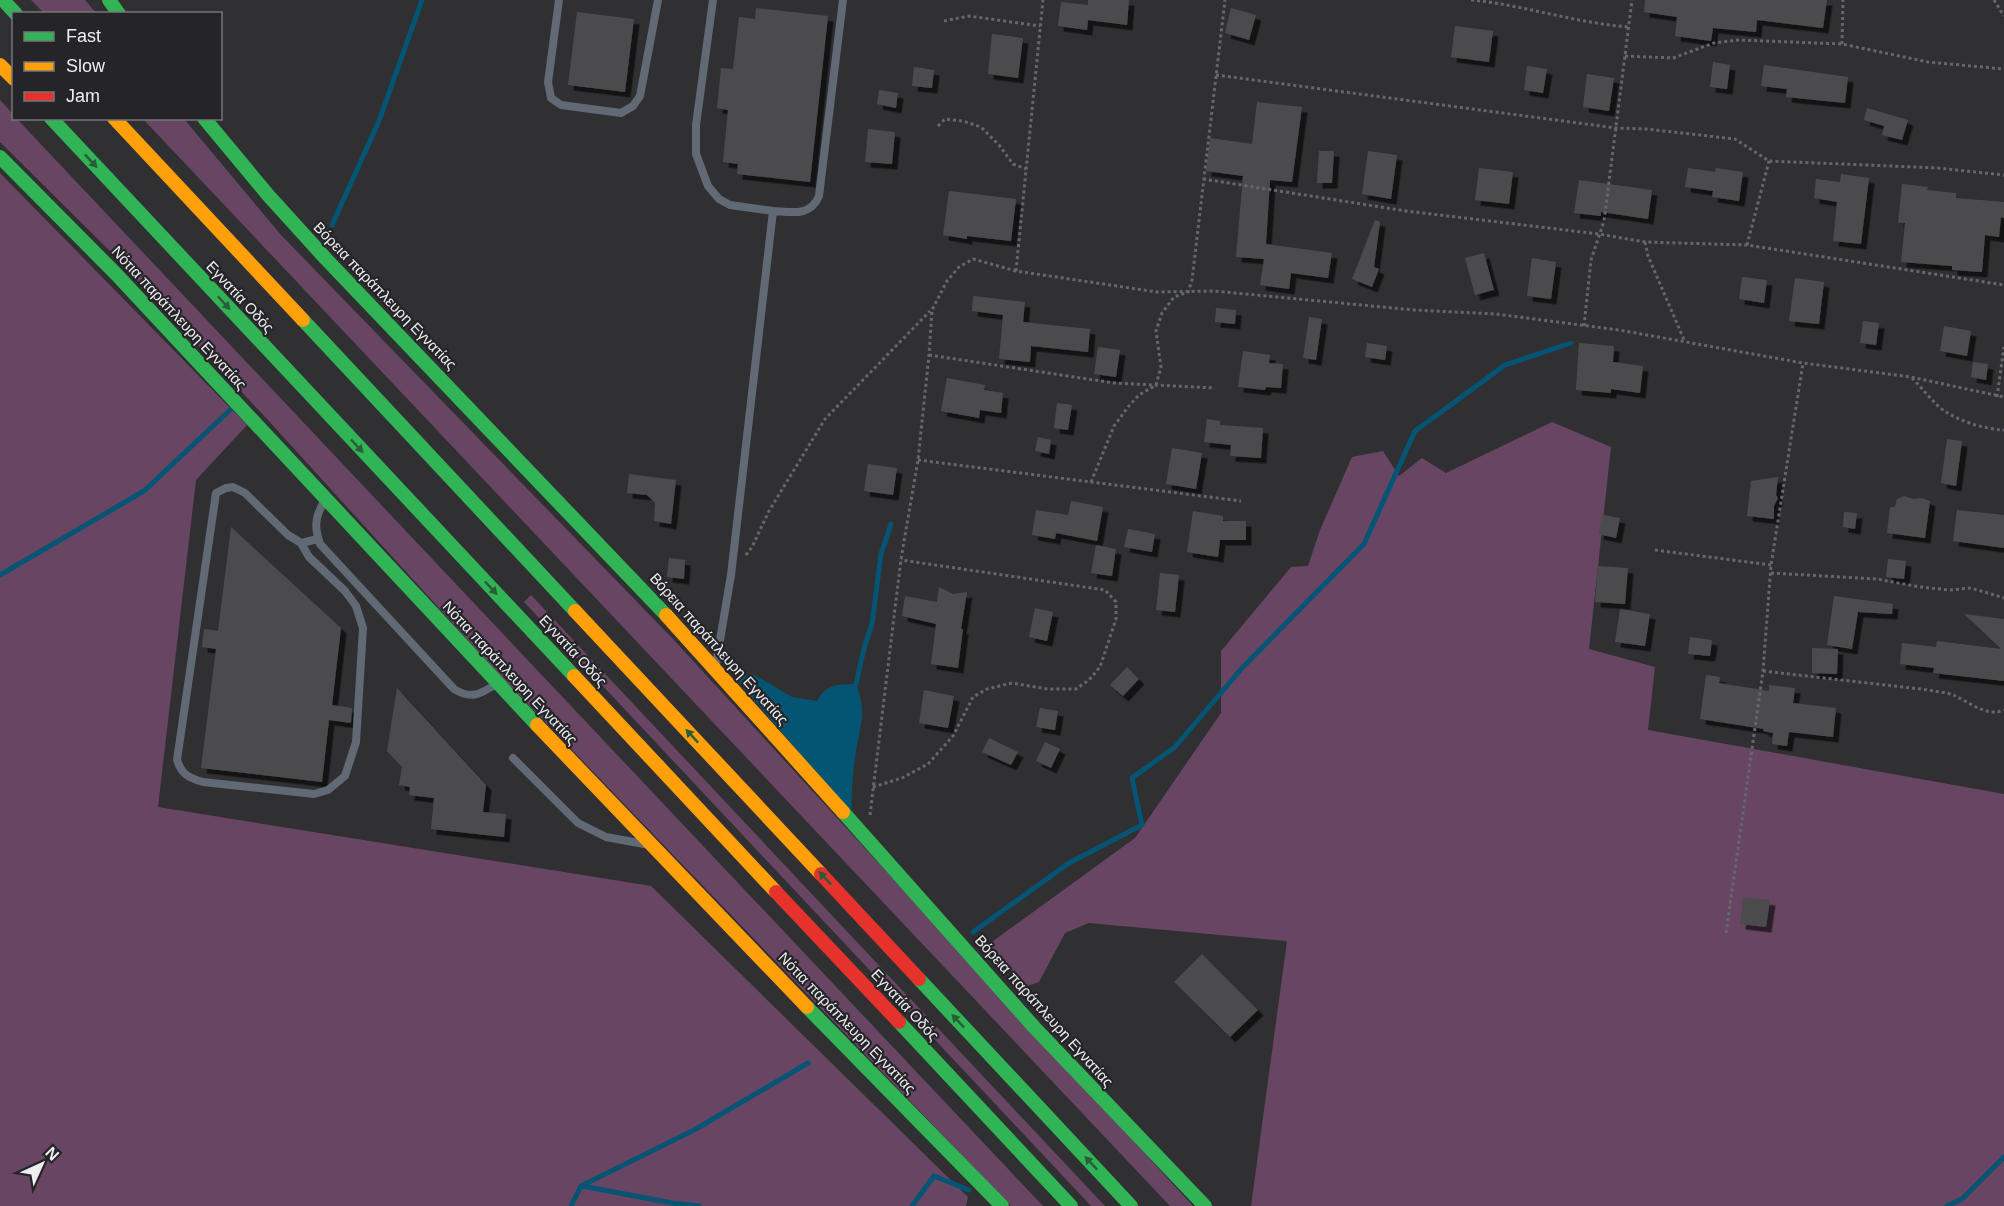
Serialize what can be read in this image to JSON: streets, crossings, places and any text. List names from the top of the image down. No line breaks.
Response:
{"streets":{"main road":["Βόρεια παράπλευρη Εγνατίας","Εγνατία Οδός","Νότια παράπλευρη Εγνατίας"]},"legend":["Fast","Slow","Jam"],"north":"top right"}
